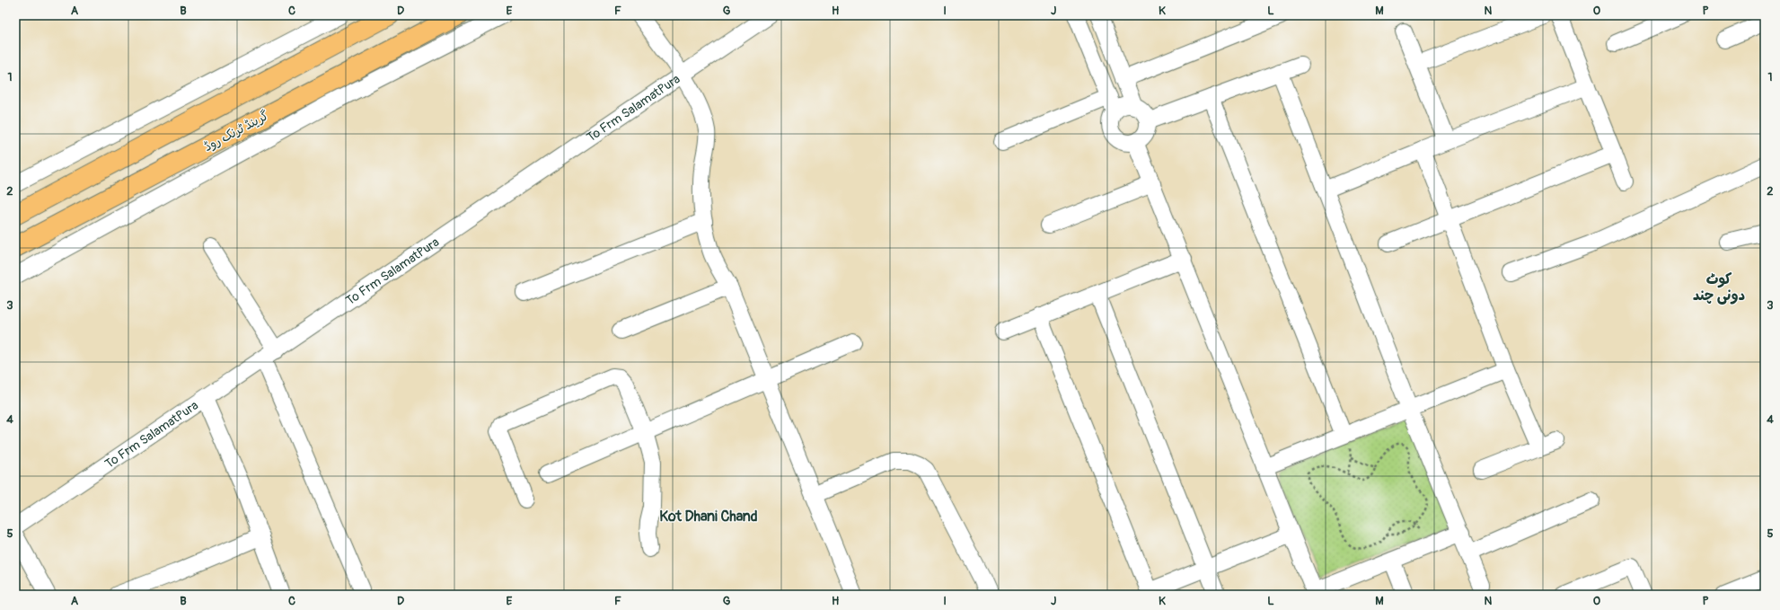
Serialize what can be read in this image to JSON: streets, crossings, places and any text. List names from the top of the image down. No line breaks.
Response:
{"streets":{"highway":["گرینڈ ٹرنک روڈ"],"street":["To Frm SalamatPura"]},"districts":["کوٹ دونی چند","Kot Dhani Chand"],"grid":{"columns":["A","B","C","D","E","F","G","H","I","J","K","L","M","N","O","P"],"rows":["1","2","3","4","5"]}}
